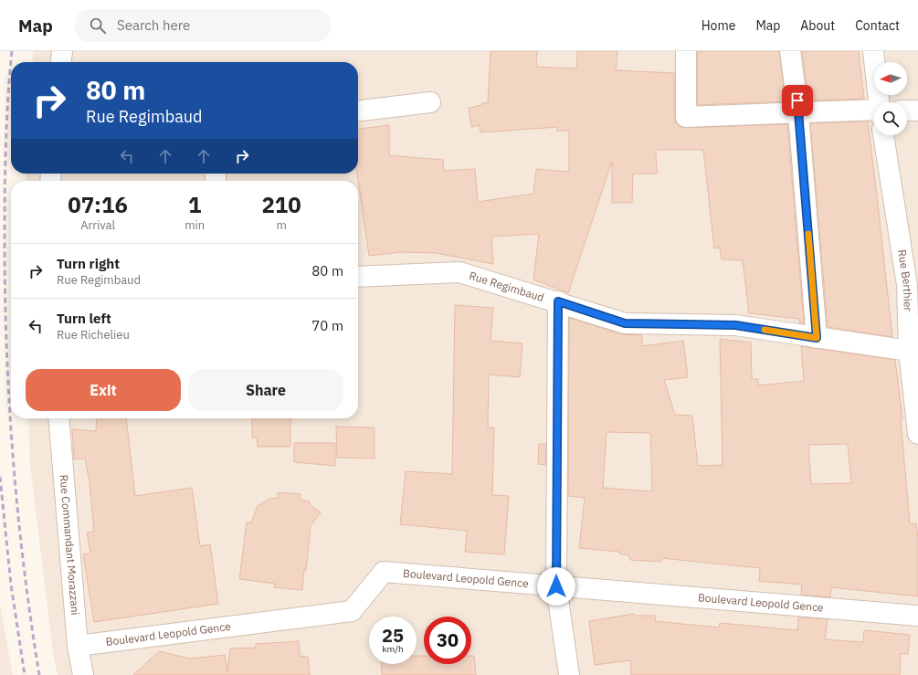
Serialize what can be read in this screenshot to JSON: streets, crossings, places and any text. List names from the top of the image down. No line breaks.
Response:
{"streets":{"street":["Rue Berthier","Rue Regimbaud","Rue Commandant Morazzani","Boulevard Leopold Gence"]},"crossings":[["Rue Berthier","Rue Regimbaud"],["Rue Commandant Morazzani","Boulevard Leopold Gence"]],"north":"left","page":{"header":"Map","search":"Search here","nav":["Home","Map","About","Contact"],"turn":["80 m","Rue Regimbaud"],"eta":["07:16","Arrival","1","min","210","m"],"list":[{"name":"Turn right","note":"Rue Regimbaud","value":"80 m"},{"name":"Turn left","note":"Rue Richelieu","value":"70 m"}],"buttons":["Exit","Share"],"speed":"25 km/h","limit":"30"}}
